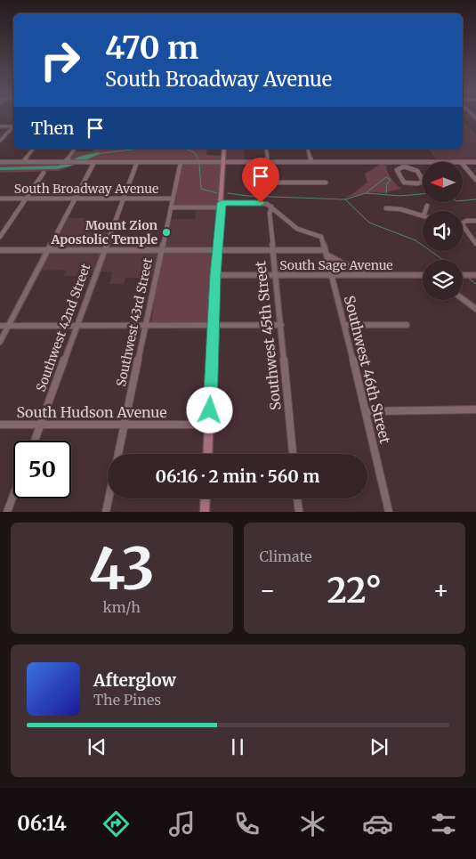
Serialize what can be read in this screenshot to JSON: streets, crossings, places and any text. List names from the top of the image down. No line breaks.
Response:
{"streets":{"street":["South Broadway Avenue","South Sage Avenue","Southwest 43rd Street","Southwest 42nd Street","Southwest 45th Street","Southwest 46th Street","South Hudson Avenue"]},"crossings":[["South Broadway Avenue","Southwest 43rd Street"],["South Broadway Avenue","Southwest 42nd Street"],["South Broadway Avenue","Southwest 45th Street"],["South Broadway Avenue","Southwest 46th Street"],["South Sage Avenue","Southwest 45th Street"],["South Sage Avenue","Southwest 46th Street"],["Southwest 43rd Street","South Hudson Avenue"],["Southwest 42nd Street","South Hudson Avenue"],["Southwest 45th Street","Southwest 46th Street"]],"places":["Mount Zion Apostolic Temple"],"north":"left","page":{"turn":["470 m","South Broadway Avenue"],"then":"Then","limit":"50","trip":"06:16 · 2 min · 560 m","tile":[["43","km/h"],"Climate"],"heat":["−","22°","+"],"song":["Afterglow","The Pines"],"tabs":"06:14"}}
